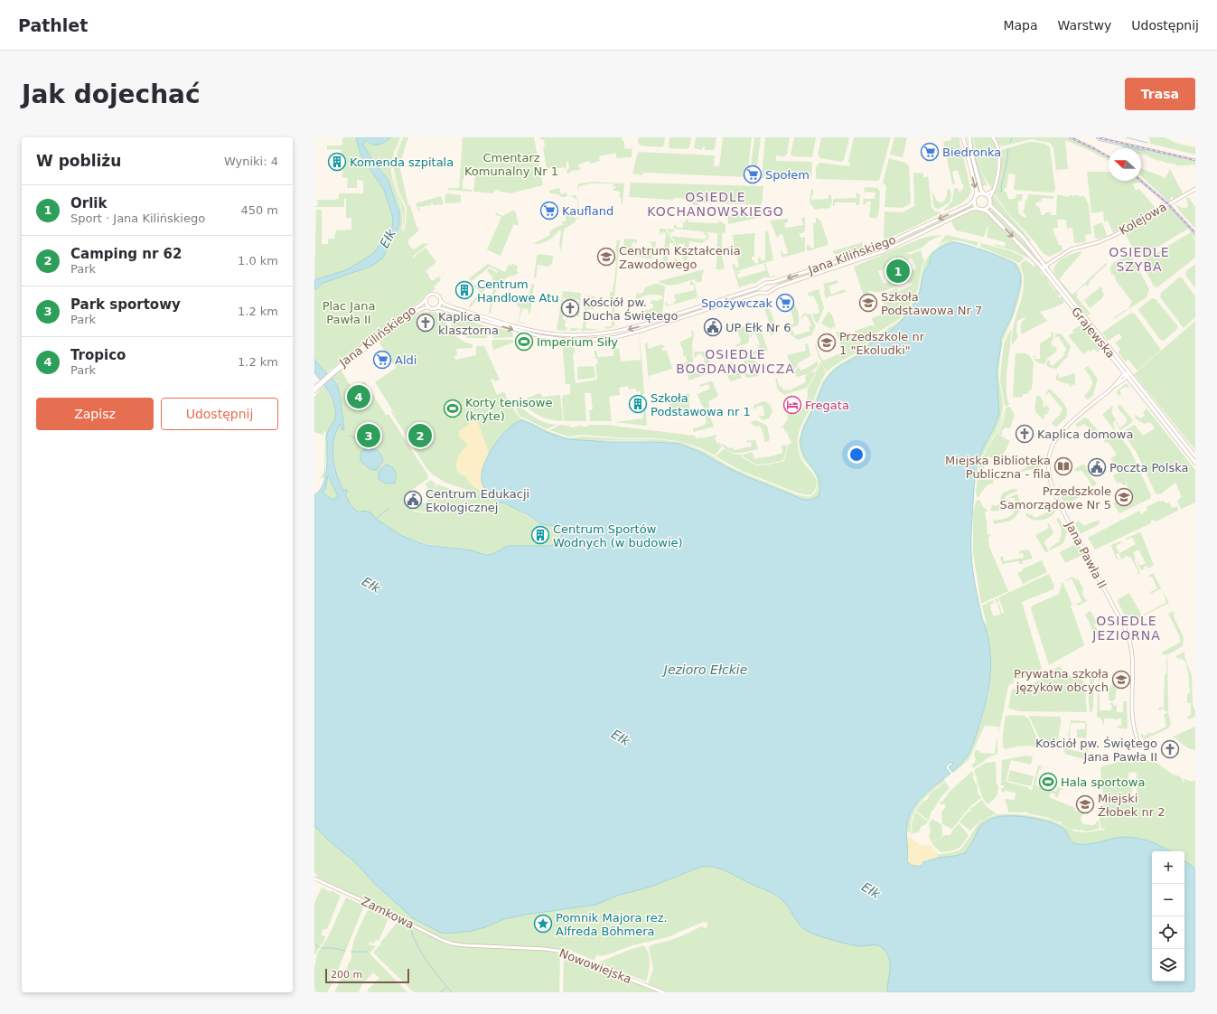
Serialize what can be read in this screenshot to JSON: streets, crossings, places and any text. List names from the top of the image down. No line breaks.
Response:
{"streets":{"main road":["Grajewska"],"street":["Kolejowa","Jana Kilińskiego","Jana Pawła II","Zamkowa","Nowowiejska"]},"crossings":[["Kolejowa","Grajewska"],["Jana Kilińskiego","Grajewska"],["Grajewska","Jana Pawła II"],["Zamkowa","Nowowiejska"]],"districts":["OSIEDLE KOCHANOWSKIEGO","OSIEDLE SZYBA","OSIEDLE BOGDANOWICZA","OSIEDLE JEZIORNA"],"water":["Ełk","Jezioro Ełckie"],"parks":["Cmentarz Komunalny Nr 1","Plac Jana Pawła II"],"places":{"supermarket":["Biedronka","Społem","Kaufland","Spożywczak","Aldi"],"building":["Komenda szpitala","Centrum Handlowe Atu","Szkoła Podstawowa nr 1","Centrum Sportów Wodnych (w budowie)"],"school or university":["Centrum Kształcenia Zawodowego","Szkoła Podstawowa Nr 7","Przedszkole nr 1 \"Ekoludki\"","Przedszkole Samorządowe Nr 5","Prywatna szkoła języków obcych","Miejski Żłobek nr 2"],"church":["Kościół pw. Ducha Świętego","Kaplica klasztorna","Kaplica domowa","Kościół pw. Świętego Jana Pawła II"],"public building":["UP Ełk Nr 6","Poczta Polska","Centrum Edukacji Ekologicznej"],"sports":["Imperium Siły","Korty tenisowe (kryte)","Hala sportowa"],"hotel":["Fregata"],"library":["Miejska Biblioteka Publiczna - fila"],"place":["Pomnik Majora rez. Alfreda Böhmera"]},"scale_bar":"200 m","north":"left","page":{"header":"Pathlet","nav":["Mapa","Warstwy","Udostępnij"],"buttons":["Trasa",["Zapisz","Udostępnij"]],"title":"Jak dojechać","heading":["W pobliżu","Wyniki: 4"],"list":[{"mark":"1","name":"Orlik","note":"Sport · Jana Kilińskiego","value":"450 m"},{"mark":"2","name":"Camping nr 62","note":"Park","value":"1.0 km"},{"mark":"3","name":"Park sportowy","note":"Park","value":"1.2 km"},{"mark":"4","name":"Tropico","note":"Park","value":"1.2 km"}],"pins":["1","4","2","3"],"map_buttons":["+","−"],"scale":"200 m"}}
